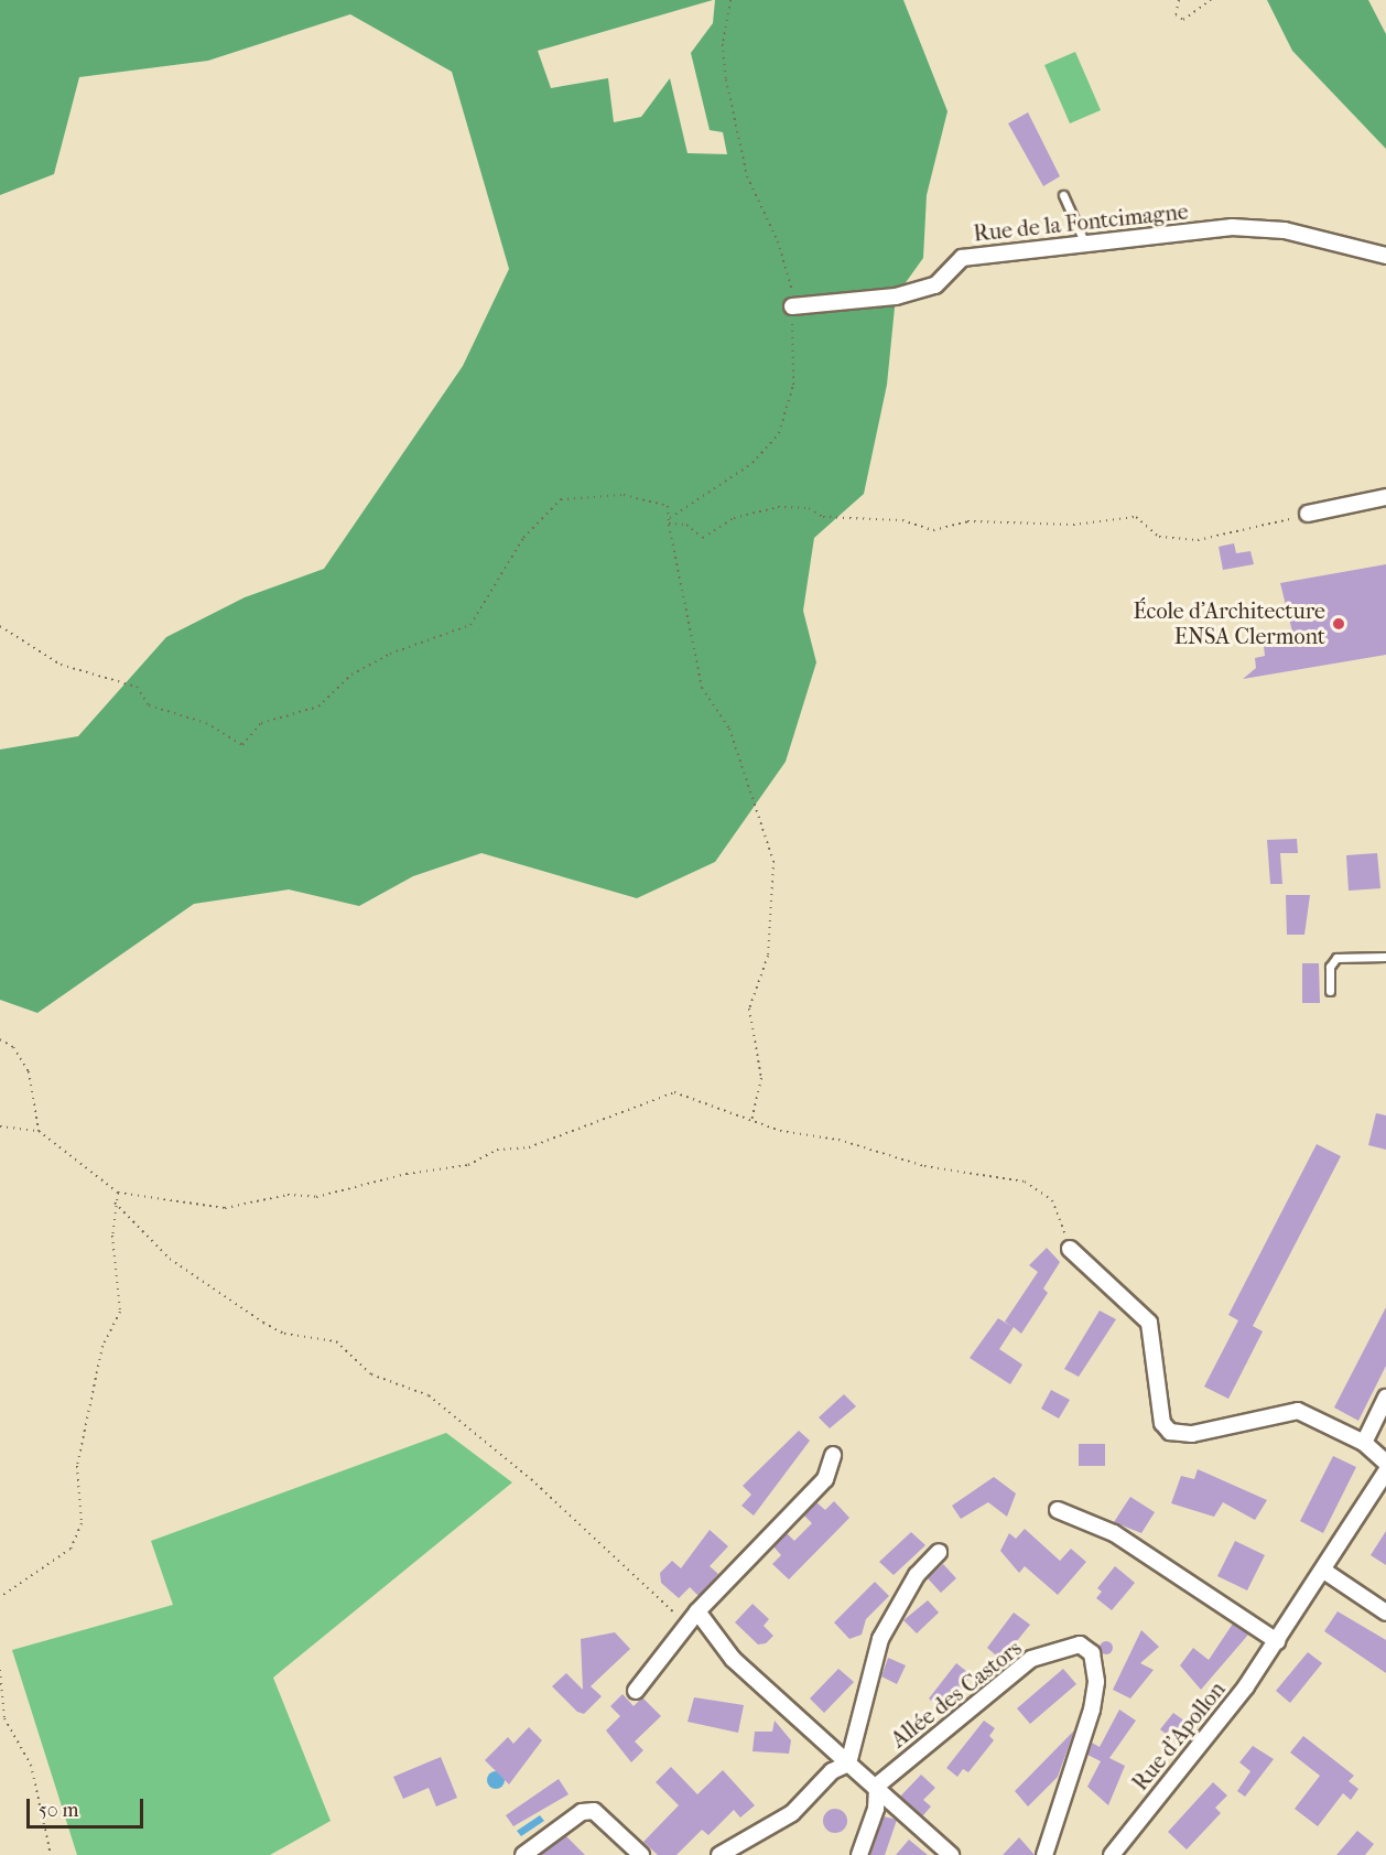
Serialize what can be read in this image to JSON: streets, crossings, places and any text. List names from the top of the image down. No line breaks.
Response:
{"streets":{"street":["Rue de la Fontcimagne","Allée des Castors","Rue d'Apollon"]},"places":["École d'Architecture ENSA Clermont"],"scale_bar":"50 m"}
